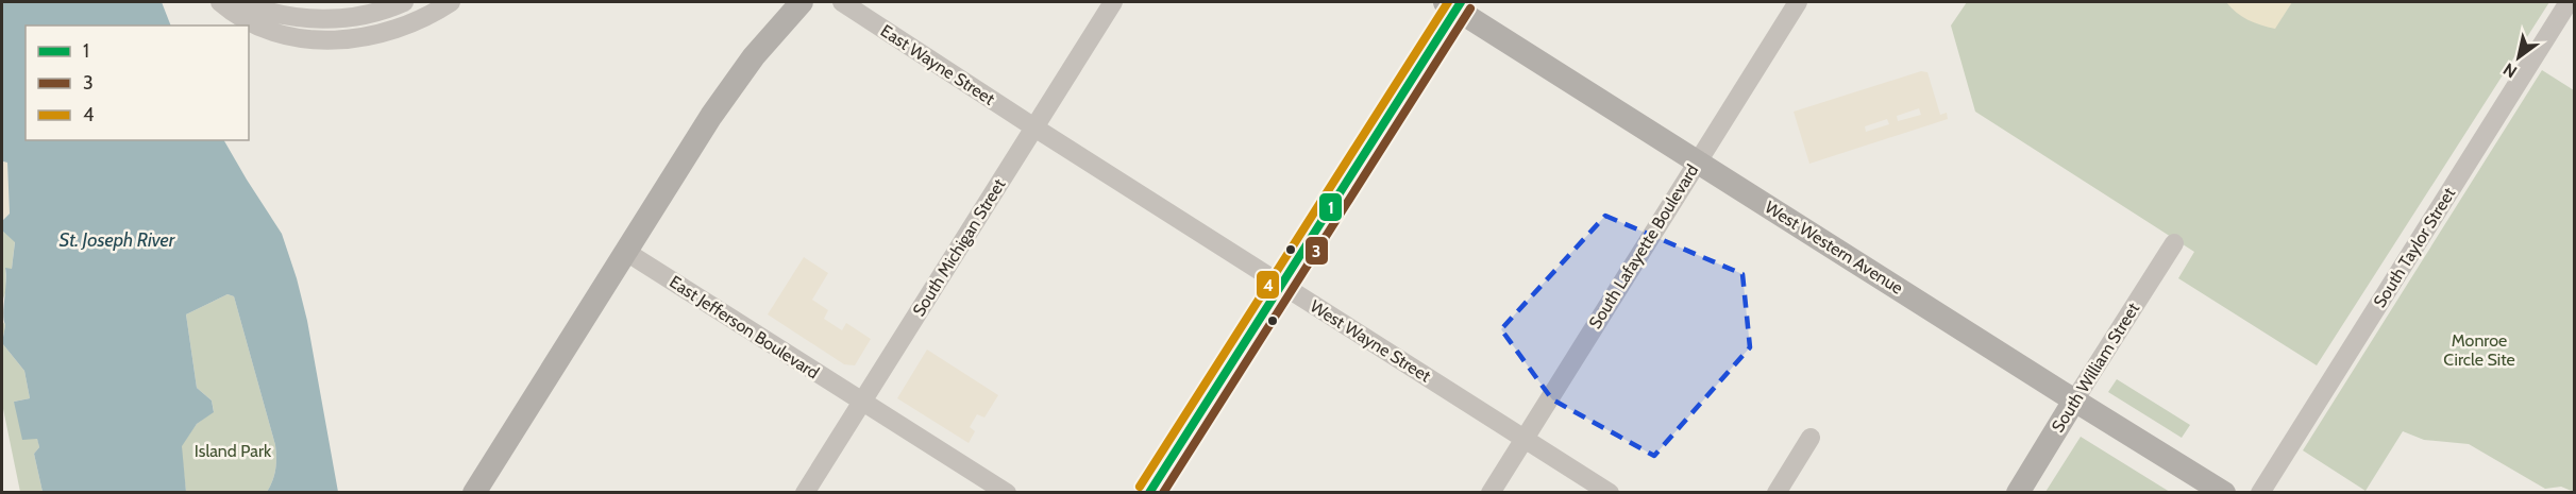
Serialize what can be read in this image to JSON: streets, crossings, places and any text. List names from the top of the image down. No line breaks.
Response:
{"streets":{"main road":["West Western Avenue","South William Street"],"street":["East Wayne Street","South Lafayette Boulevard","South Michigan Street","South Taylor Street","East Jefferson Boulevard","West Wayne Street"]},"crossings":[["East Wayne Street","South Michigan Street"],["East Wayne Street","West Wayne Street"],["South Lafayette Boulevard","West Western Avenue"],["South Lafayette Boulevard","West Wayne Street"],["South Michigan Street","East Jefferson Boulevard"],["South Michigan Street","West Wayne Street"],["West Western Avenue","South William Street"]],"water":["St. Joseph River"],"parks":["Monroe Circle Site","Island Park"],"lines":["transit line 1","transit line 4","transit line 3"],"legend":["1","3","4"],"north":"bottom left"}
